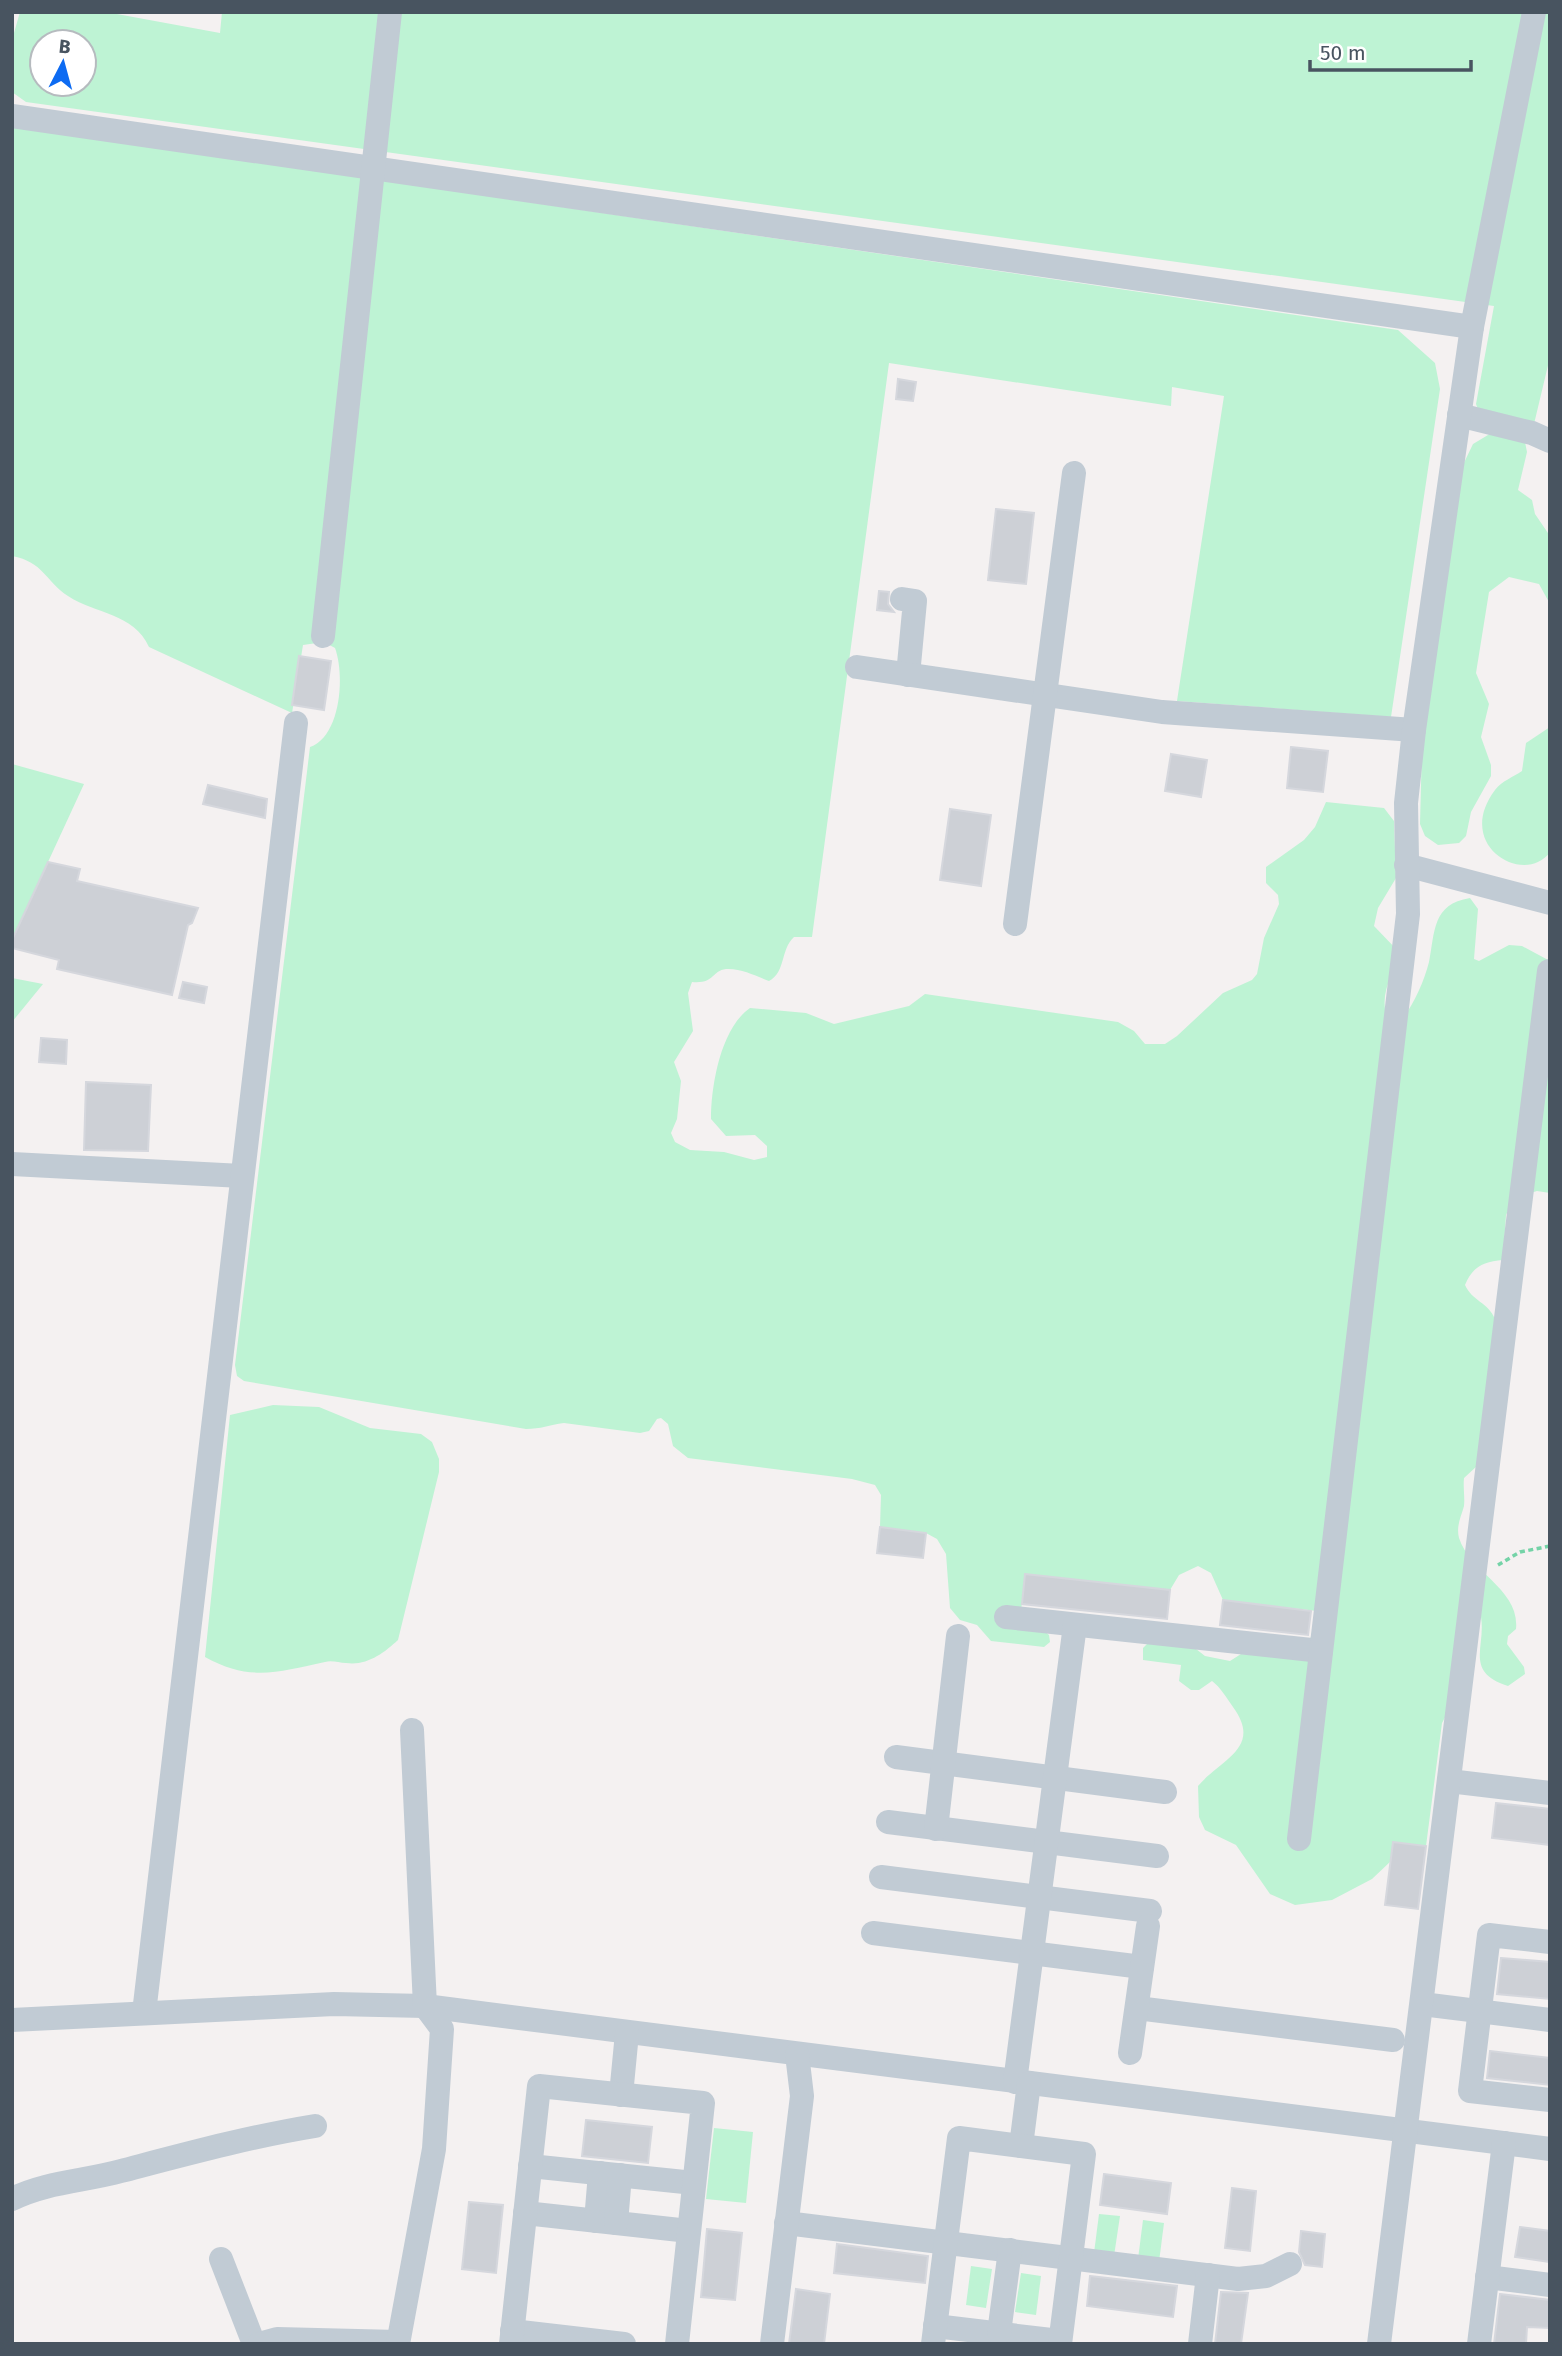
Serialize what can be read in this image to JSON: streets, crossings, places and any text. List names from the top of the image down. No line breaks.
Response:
{"scale_bar":"50 m","north":"top"}
